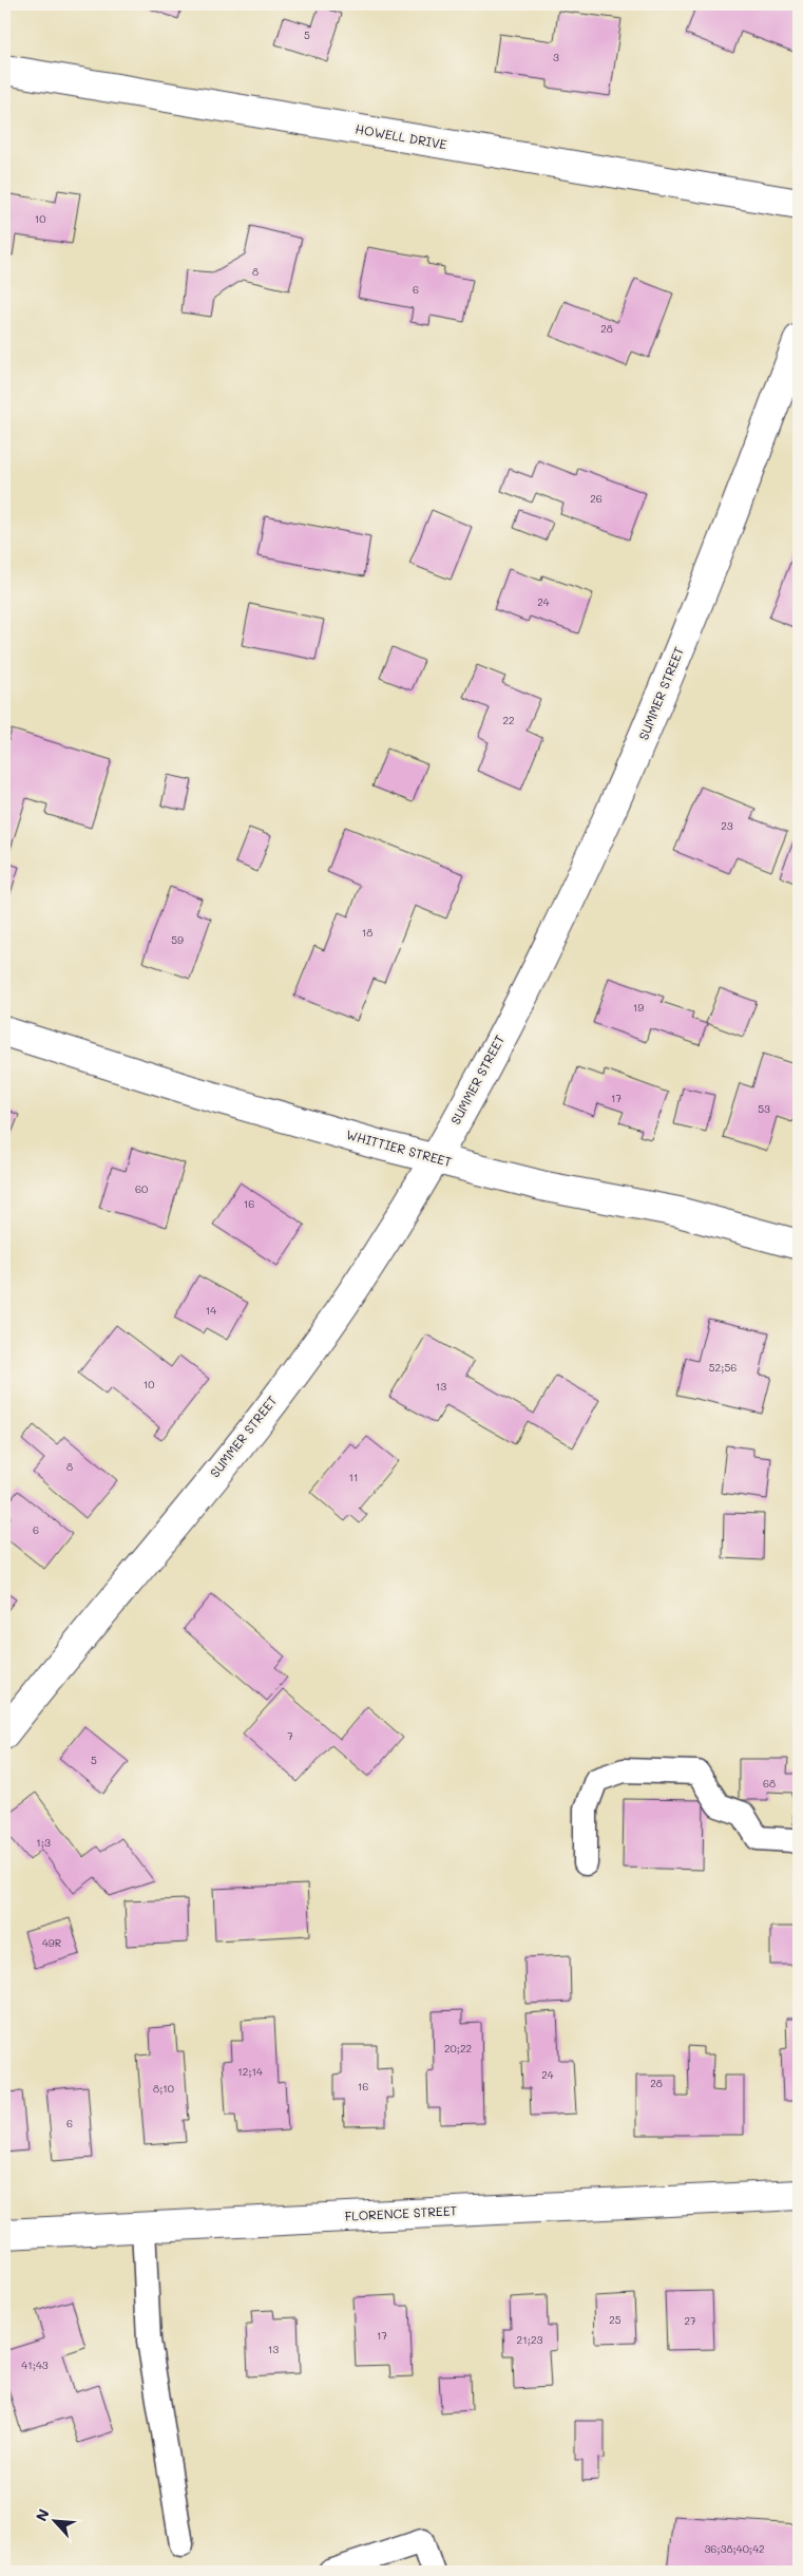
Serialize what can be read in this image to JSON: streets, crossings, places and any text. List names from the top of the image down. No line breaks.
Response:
{"streets":{"street":["HOWELL DRIVE","SUMMER STREET","WHITTIER STREET","FLORENCE STREET"]},"crossings":[["SUMMER STREET","WHITTIER STREET"]],"house_numbers":["5","3","10","8","6","28","26","24","22","23","18","59","19","17","53","60","16","14","52;56","10","13","8","11","6","7","5","68","1;3","49R","20;22","12;14","24","28","16","8;10","6","25","27","17","21;23","13","41;43","36;38;40;42"],"north":"top left"}
